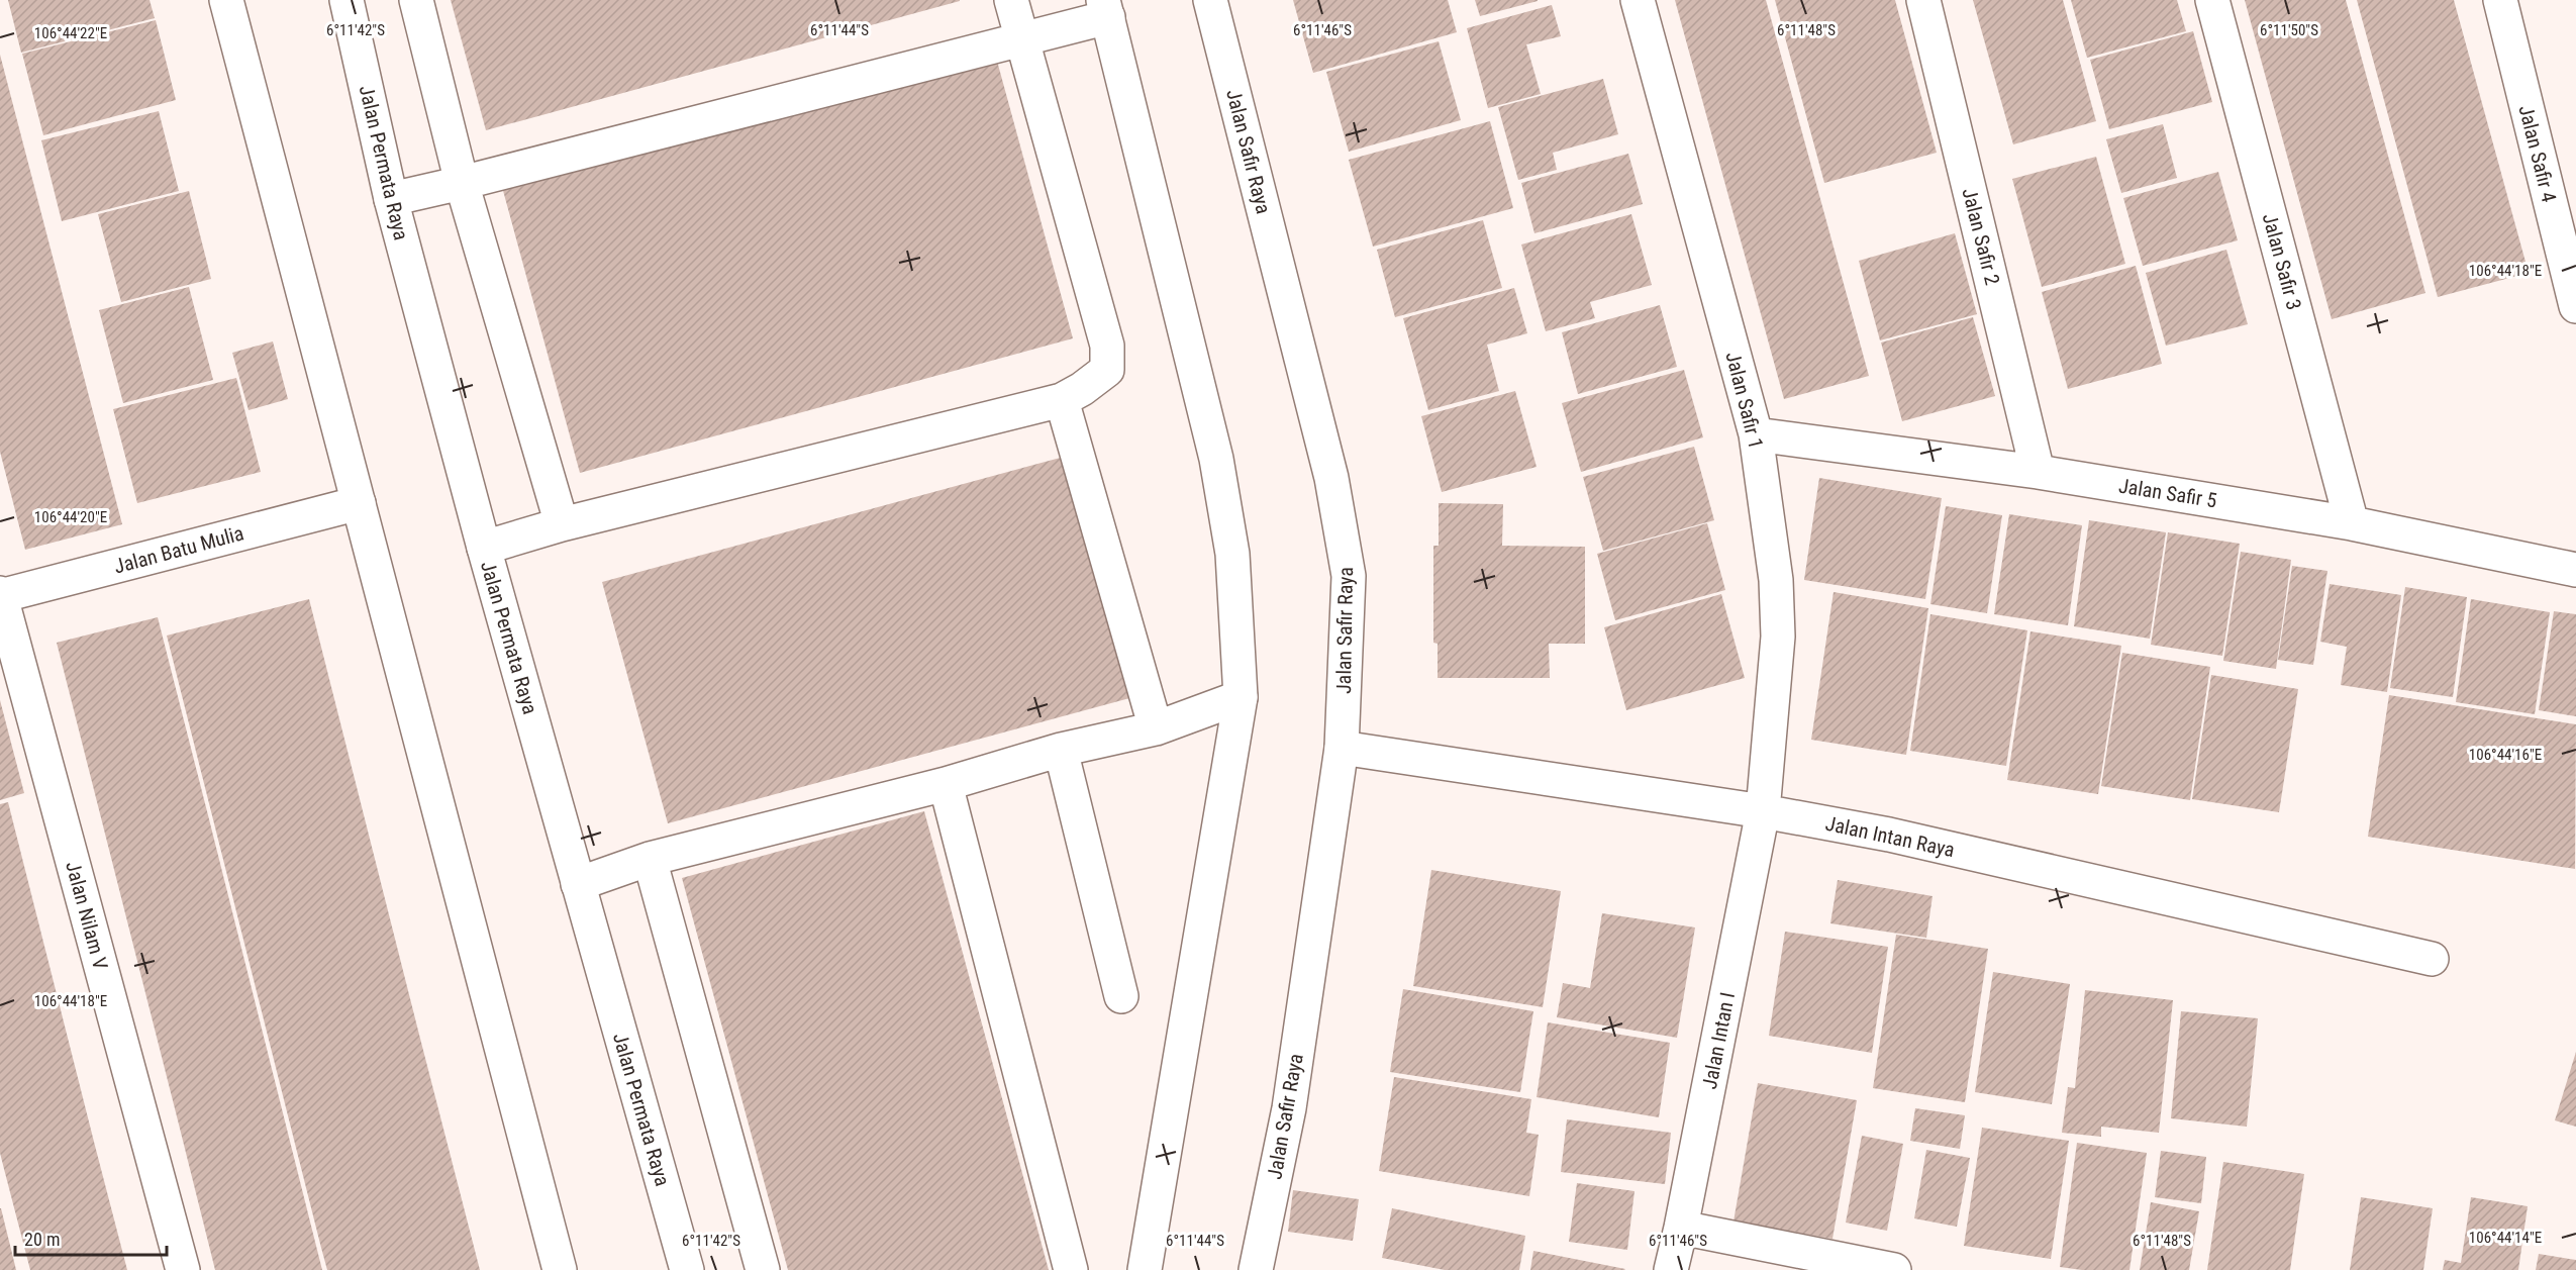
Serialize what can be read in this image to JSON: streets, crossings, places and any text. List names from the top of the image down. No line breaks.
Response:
{"streets":{"street":["Jalan Safir Raya","Jalan Safir 4","Jalan Permata Raya","Jalan Safir 2","Jalan Safir 3","Jalan Safir 1","Jalan Safir 5","Jalan Batu Mulia","Jalan Intan Raya","Jalan Nilam V","Jalan Intan I"]},"crossings":[["Jalan Safir Raya","Jalan Intan Raya"],["Jalan Safir 2","Jalan Safir 5"],["Jalan Safir 3","Jalan Safir 5"],["Jalan Safir 1","Jalan Safir 5"],["Jalan Safir 1","Jalan Intan Raya"],["Jalan Safir 1","Jalan Intan I"],["Jalan Batu Mulia","Jalan Nilam V"],["Jalan Intan Raya","Jalan Intan I"]],"scale_bar":"20 m","coordinates":["6°11'42\"S","6°11'44\"S","6°11'46\"S","6°11'48\"S","6°11'50\"S","106°44'22\"E","106°44'18\"E","106°44'20\"E","106°44'16\"E","106°44'14\"E"]}
